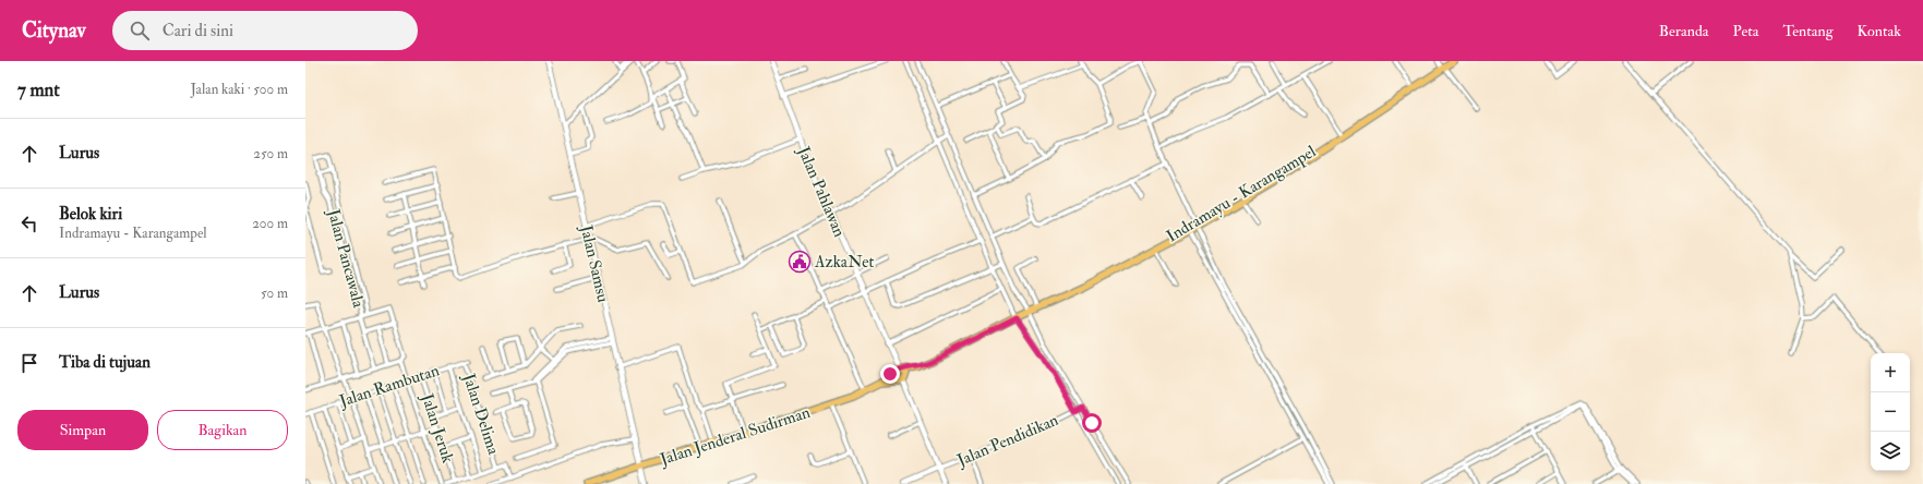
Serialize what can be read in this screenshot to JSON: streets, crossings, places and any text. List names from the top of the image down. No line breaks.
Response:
{"streets":{"main road":["Indramayu - Karangampel","Jalan Jenderal Sudirman"],"street":["Jalan Pahlawan","Jalan Pancawala","Jalan Samsu","Jalan Rambutan","Jalan Delima","Jalan Jeruk","Jalan Pendidikan"]},"crossings":[["Jalan Pahlawan","Jalan Jenderal Sudirman"],["Jalan Samsu","Jalan Jenderal Sudirman"],["Jalan Rambutan","Jalan Delima"],["Jalan Rambutan","Jalan Jeruk"]],"places":{"public building":["AzkaNet"]},"page":{"header":"Citynav","search":"Cari di sini","nav":["Beranda","Peta","Tentang","Kontak"],"heading":["7 mnt","Jalan kaki · 500 m"],"list":[["Lurus","250 m"],["Belok kiri","Indramayu - Karangampel","200 m"],["Lurus","50 m"],"Tiba di tujuan"],"map_buttons":["+","−"],"buttons":["Simpan","Bagikan"]}}
